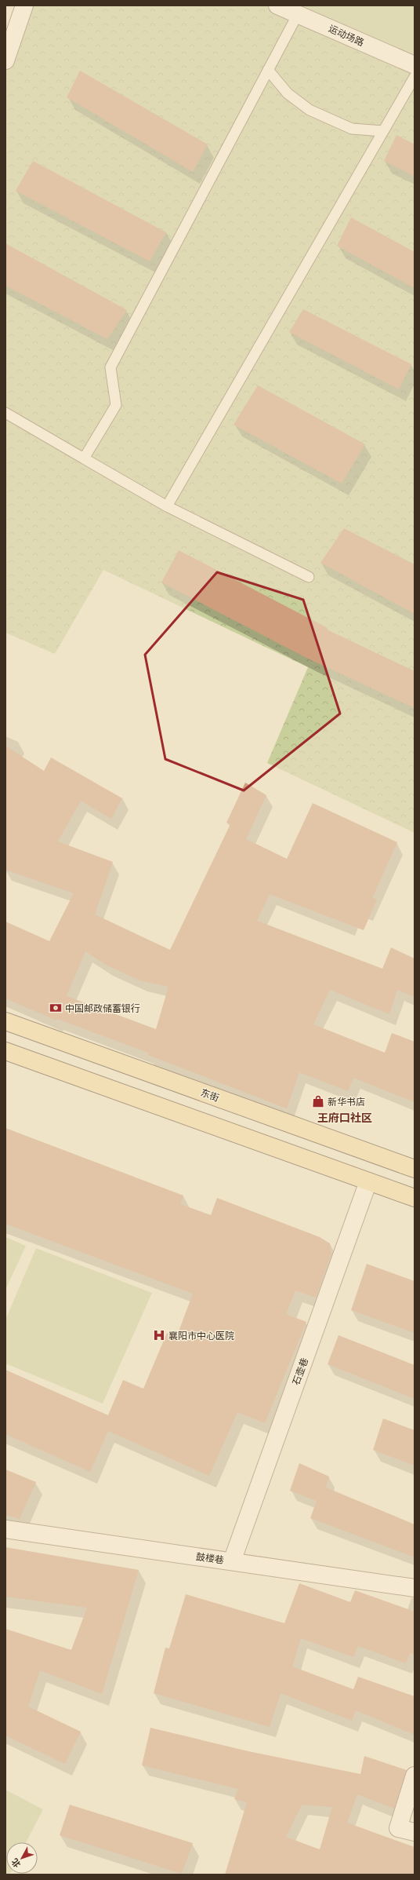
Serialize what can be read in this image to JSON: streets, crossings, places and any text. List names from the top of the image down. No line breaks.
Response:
{"streets":{"main road":["东街"],"street":["运动场路","石壶巷","鼓楼巷"]},"crossings":[["石壶巷","鼓楼巷"]],"districts":["王府口社区"],"places":{"bank":["中国邮政储蓄银行"],"shop":["新华书店"],"hospital":["襄阳市中心医院"]},"north":"bottom left"}
